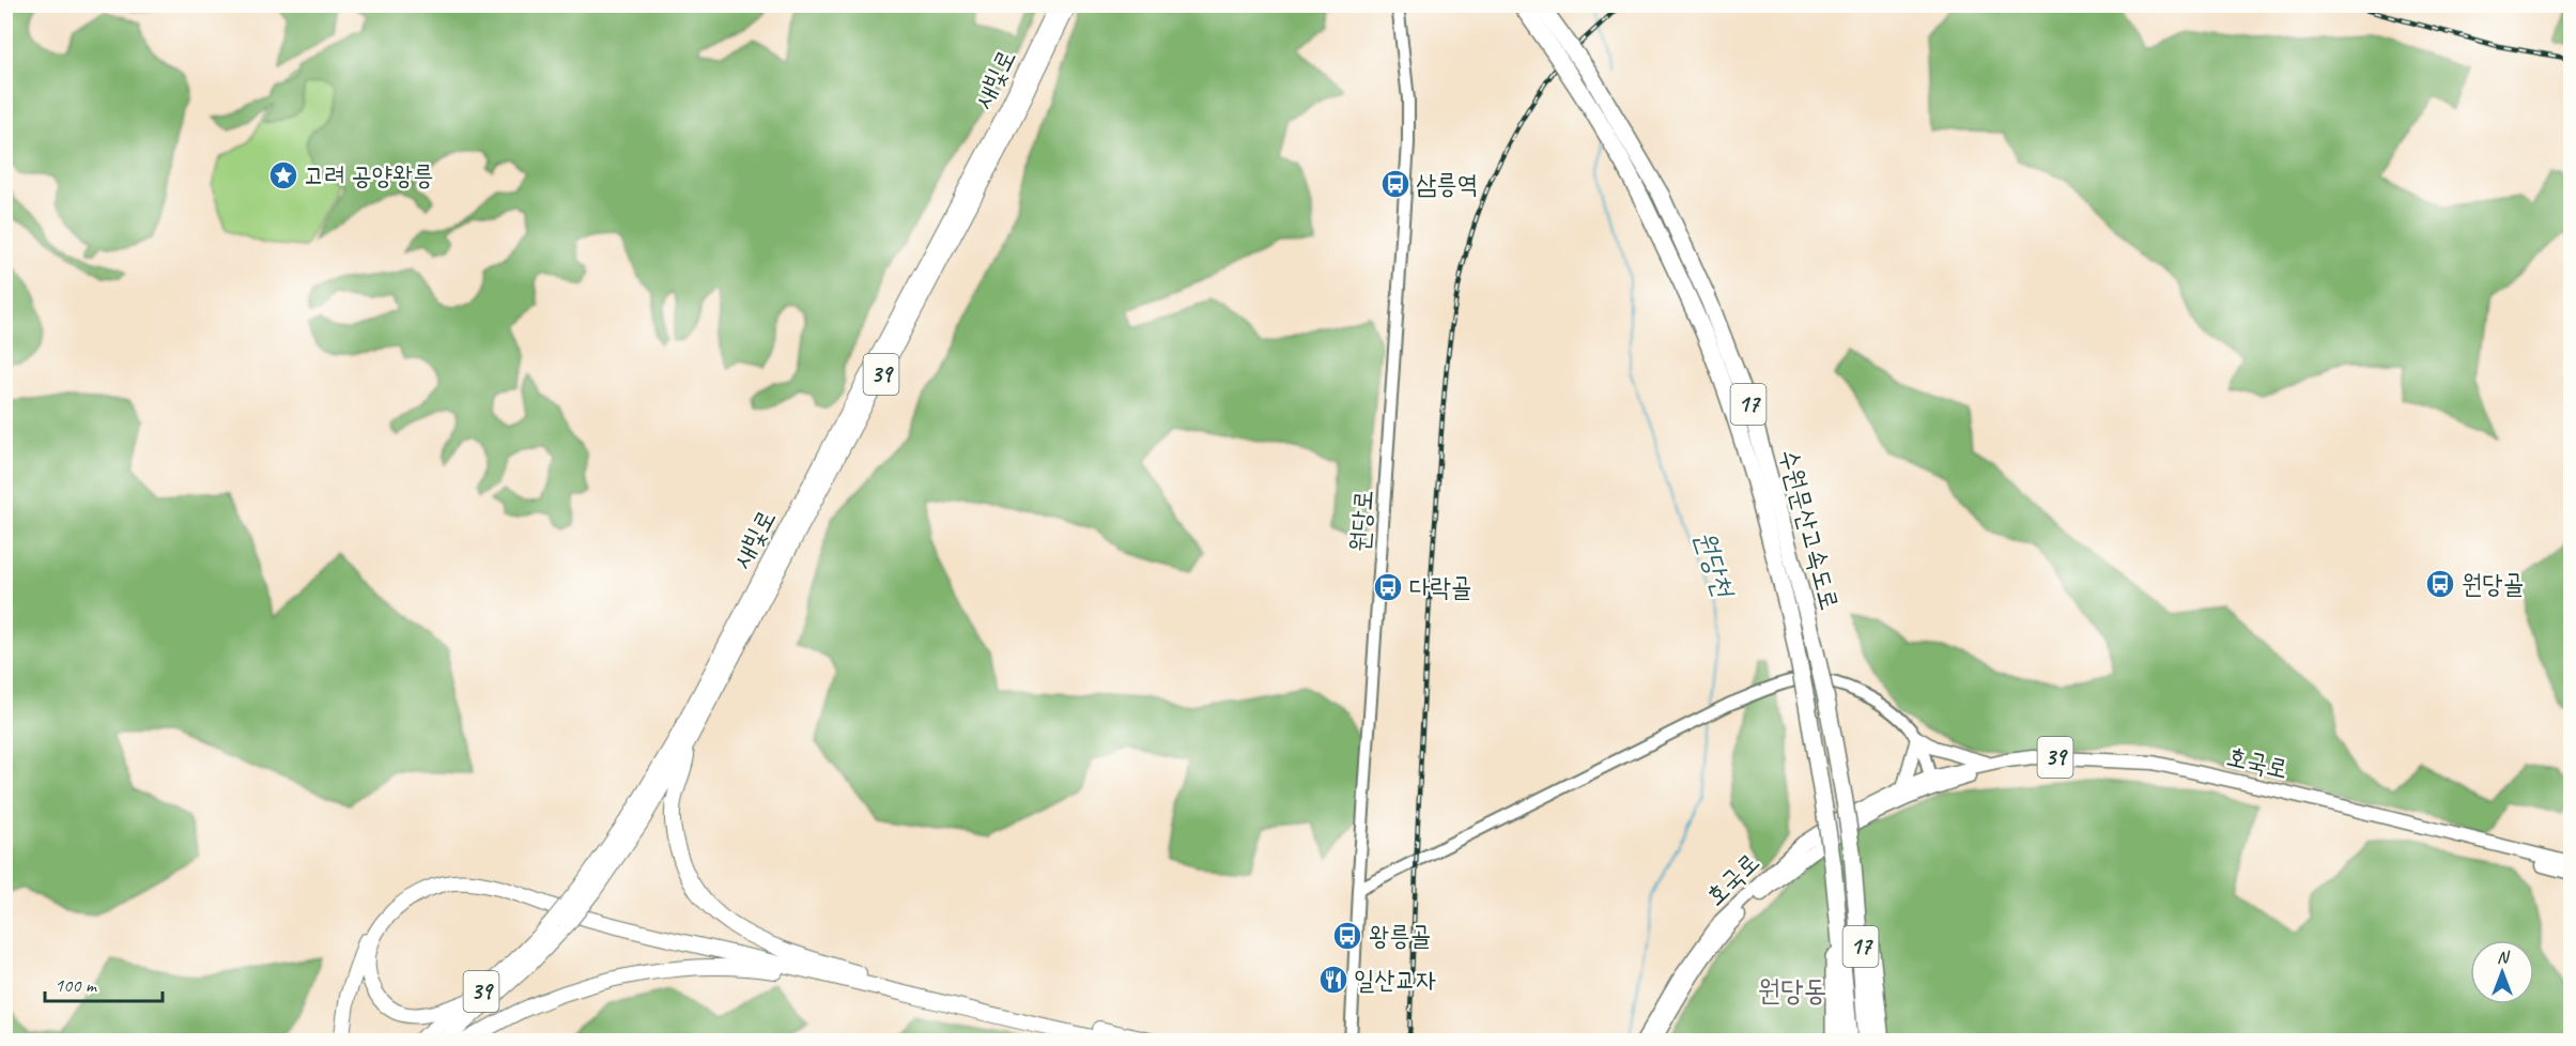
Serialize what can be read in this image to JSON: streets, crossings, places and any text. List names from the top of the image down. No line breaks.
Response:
{"streets":{"highway":["새빛로","39","17","수원문산고속도로"],"main road":["원당로","호국로"]},"districts":["원당동"],"water":["원당천"],"places":{"place":["고려 공양왕릉"],"bus stop":["삼릉역","원당골","다락골","왕릉골"],"restaurant":["일산교자"]},"scale_bar":"100 m","north":"top"}
